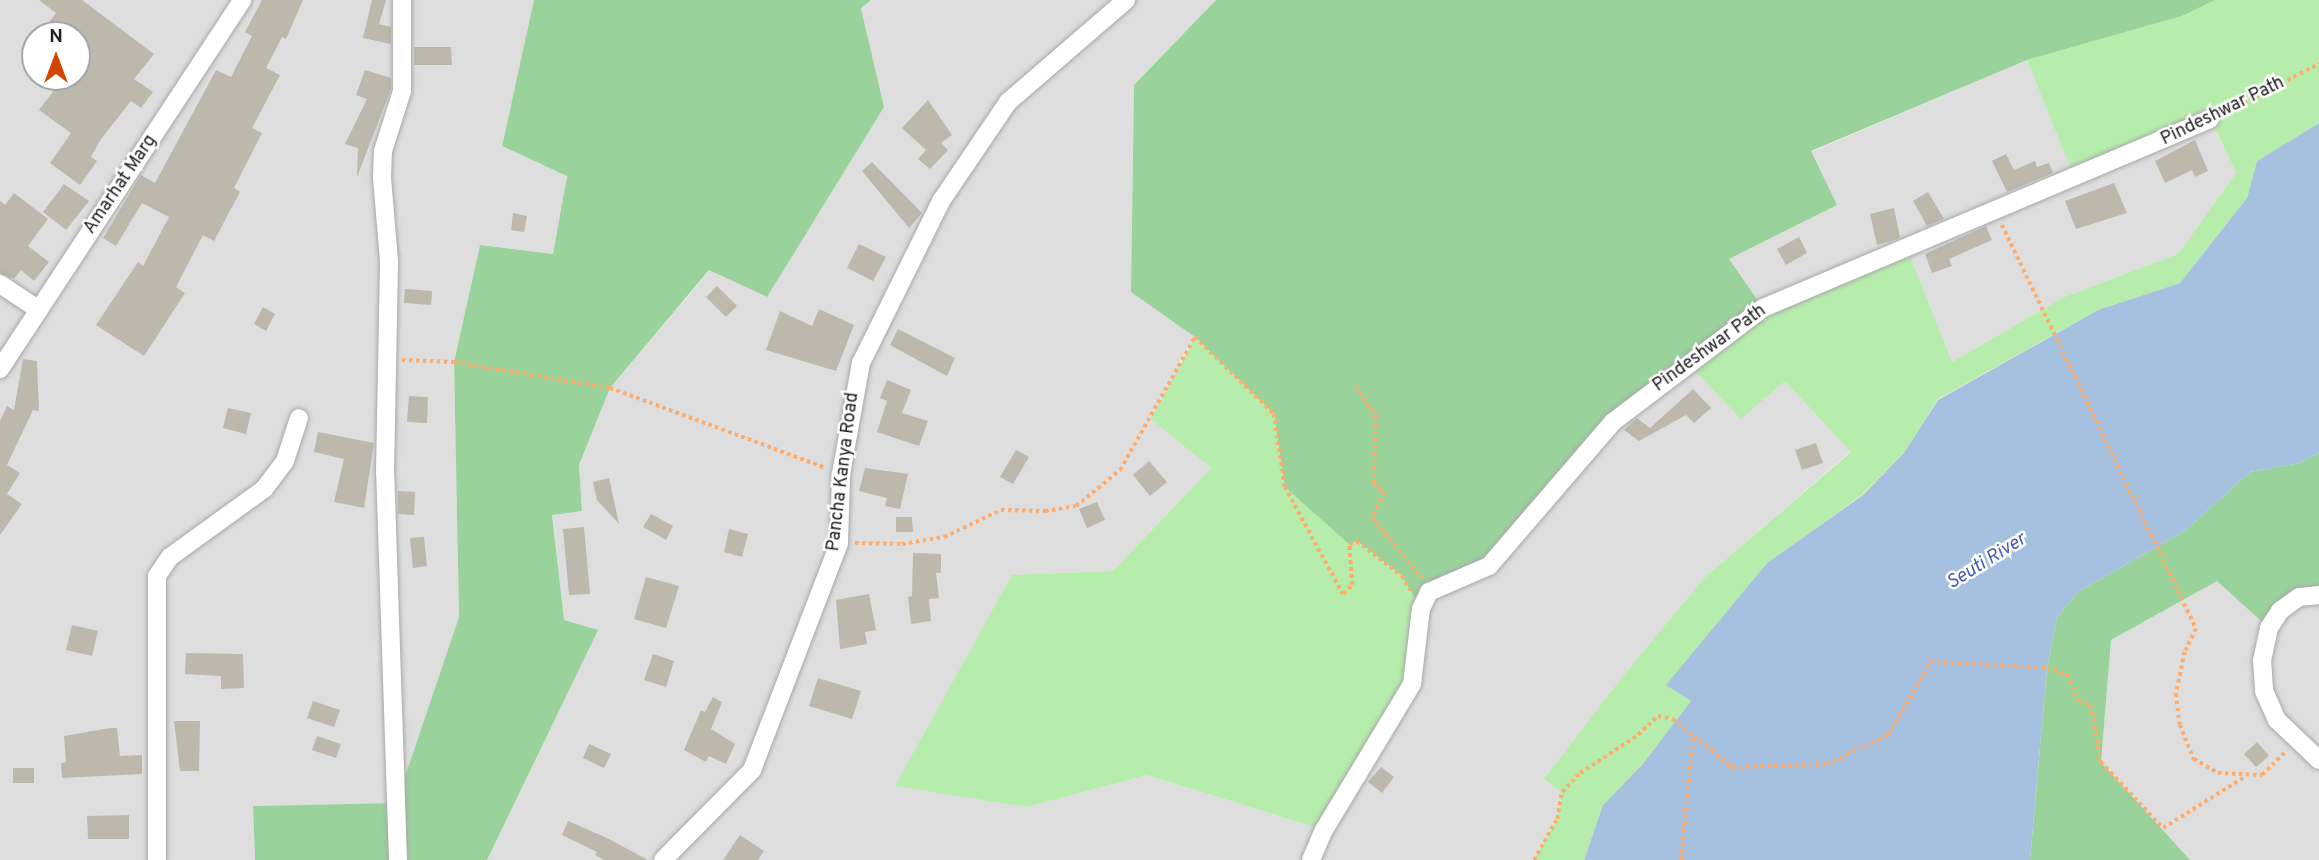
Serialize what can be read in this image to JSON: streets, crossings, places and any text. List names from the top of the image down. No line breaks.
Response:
{"streets":{"street":["Pindeshwar Path","Amarhat Marg","Pancha Kanya Road"]},"water":["Seuti River"],"north":"top"}
